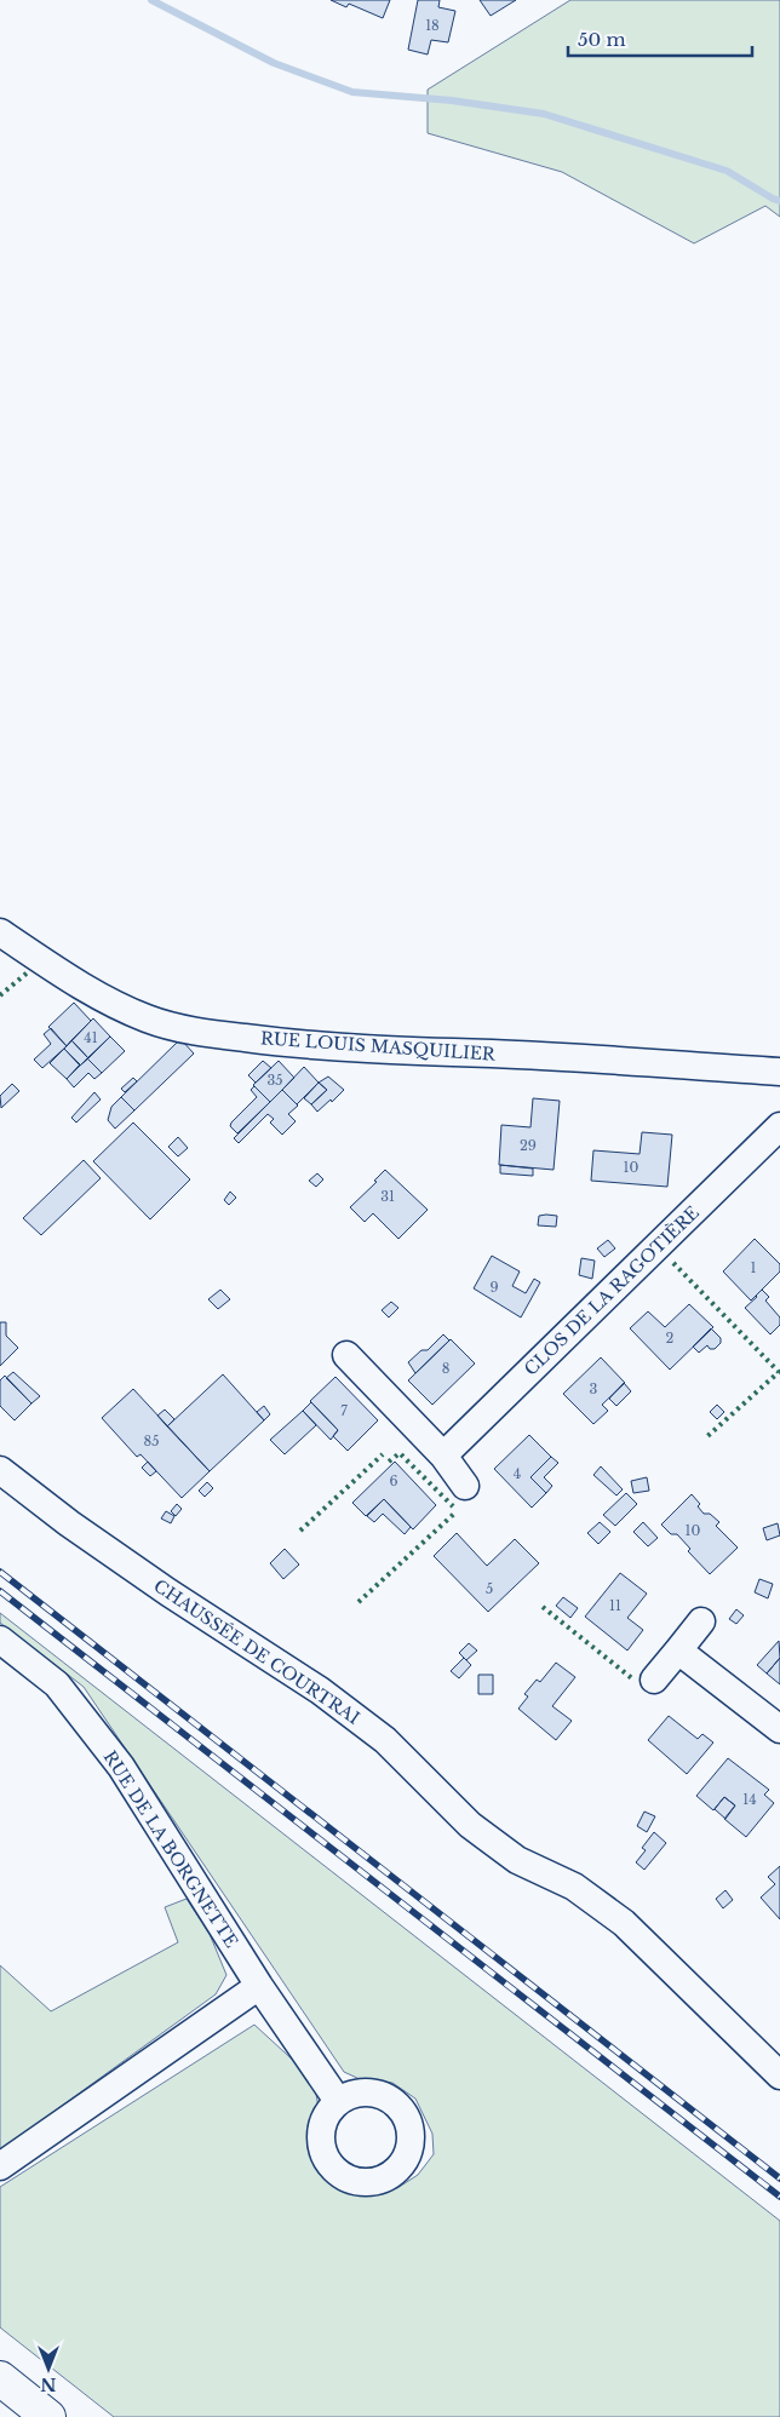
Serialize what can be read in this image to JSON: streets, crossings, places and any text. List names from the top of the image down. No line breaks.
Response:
{"streets":{"street":["RUE LOUIS MASQUILIER","CLOS DE LA RAGOTIÈRE","CHAUSSÉE DE COURTRAI","RUE DE LA BORGNETTE"]},"house_numbers":["18","41","35","29","10","31","1","9","2","8","3","7","85","4","6","10","5","11","14"],"scale_bar":"50 m","north":"bottom"}
